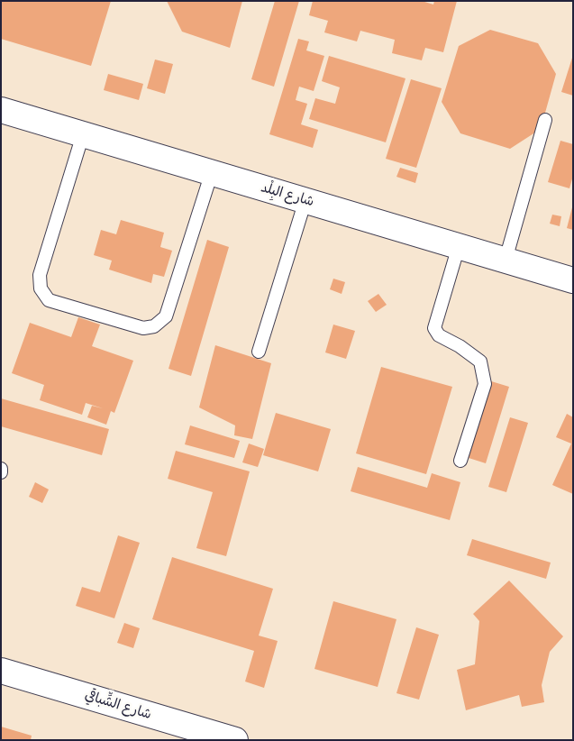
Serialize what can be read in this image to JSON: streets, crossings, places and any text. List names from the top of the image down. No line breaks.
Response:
{"streets":{"street":["شارع البِلْد","شارع الشِّباقي"]}}
